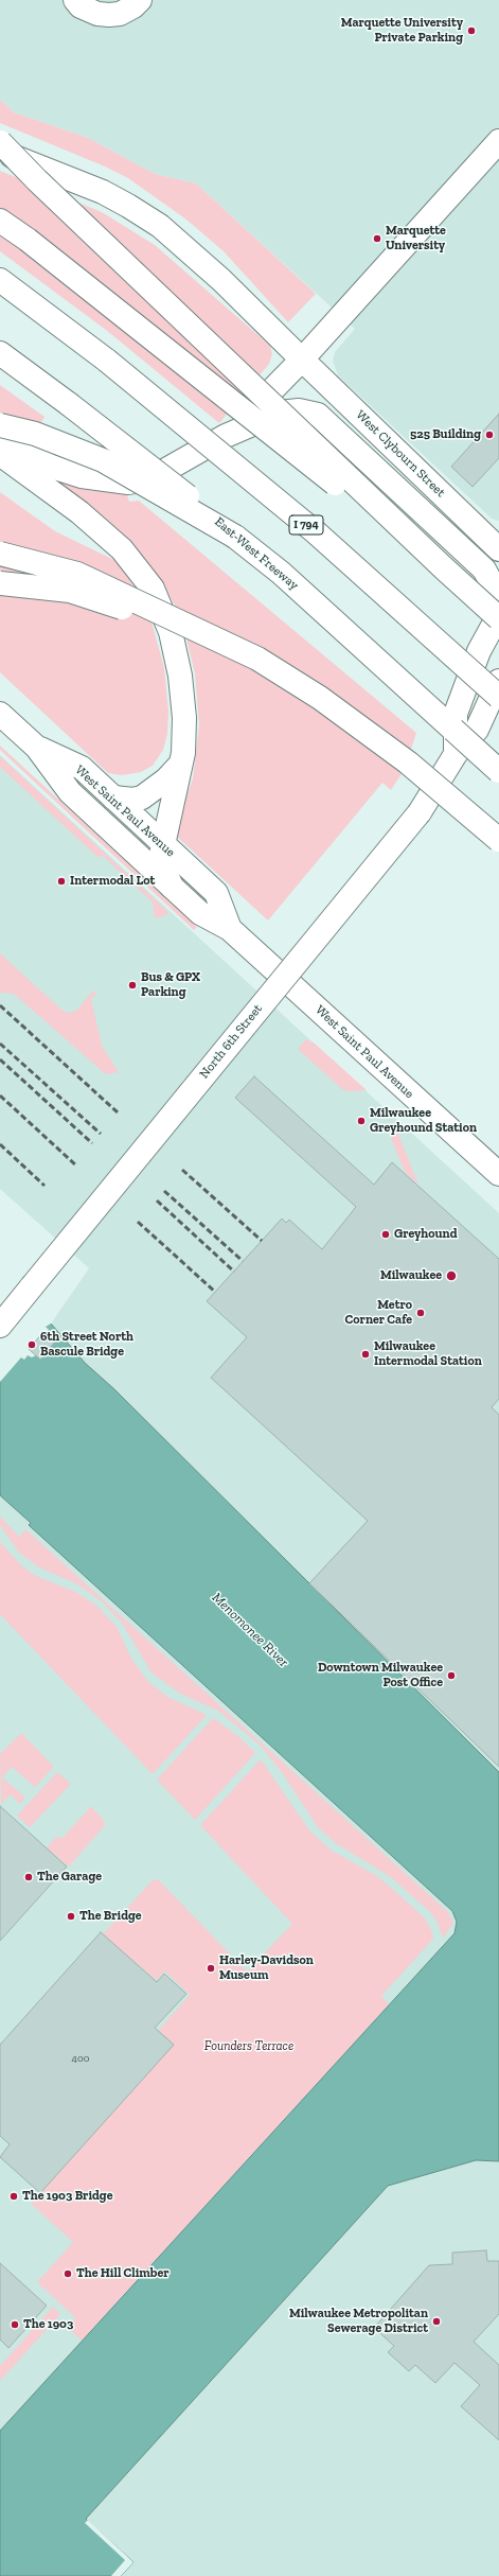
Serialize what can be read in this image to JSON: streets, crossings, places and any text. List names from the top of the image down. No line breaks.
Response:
{"streets":{"main road":["West Clybourn Street","I 794","East-West Freeway","West Saint Paul Avenue","North 6th Street"]},"water":["Menomonee River"],"parks":["Founders Terrace"],"places":["Marquette University Private Parking","Marquette University","525 Building","Intermodal Lot","Bus & GPX Parking","Milwaukee Greyhound Station","Greyhound","Milwaukee","Metro Corner Cafe","6th Street North Bascule Bridge","Milwaukee Intermodal Station","Downtown Milwaukee Post Office","The Garage","The Bridge","Harley-Davidson Museum","The 1903 Bridge","The Hill Climber","Milwaukee Metropolitan Sewerage District","The 1903"],"house_numbers":["400"]}
